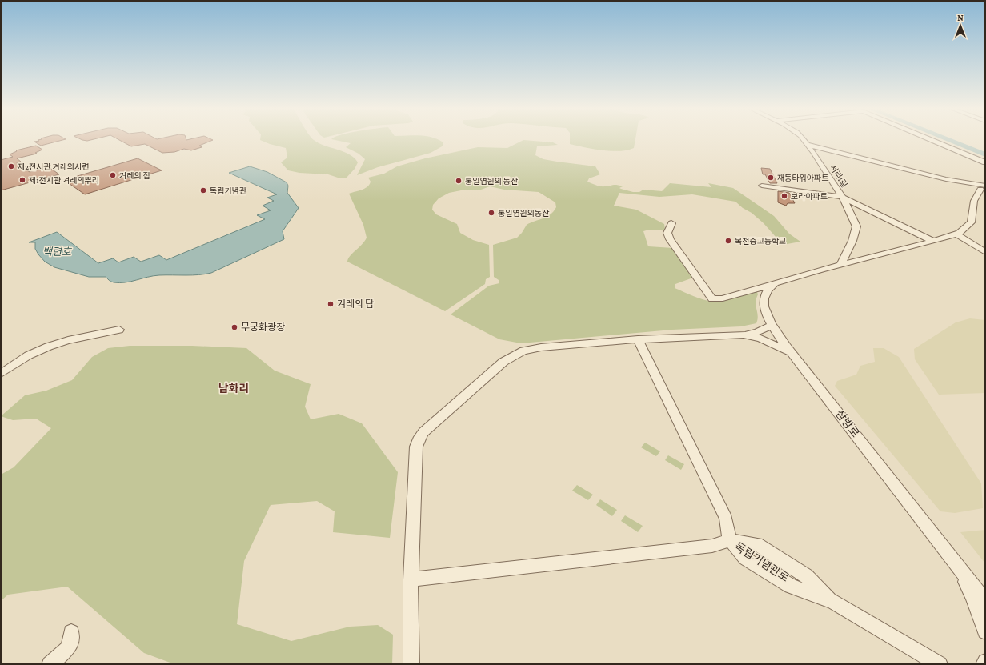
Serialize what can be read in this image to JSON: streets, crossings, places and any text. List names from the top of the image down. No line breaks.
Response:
{"streets":{"street":["서리1길","삼방로"]},"districts":["남화리"],"water":["백련호"],"places":["제2전시관 겨레의시련","겨레의 집","재동타워아파트","제1전시관 겨레의뿌리","통일염원의 동산","독립기념관","보라아파트","통일염원의동산","목천중고등학교","겨레의 탑","무궁화광장"],"north":"top"}
